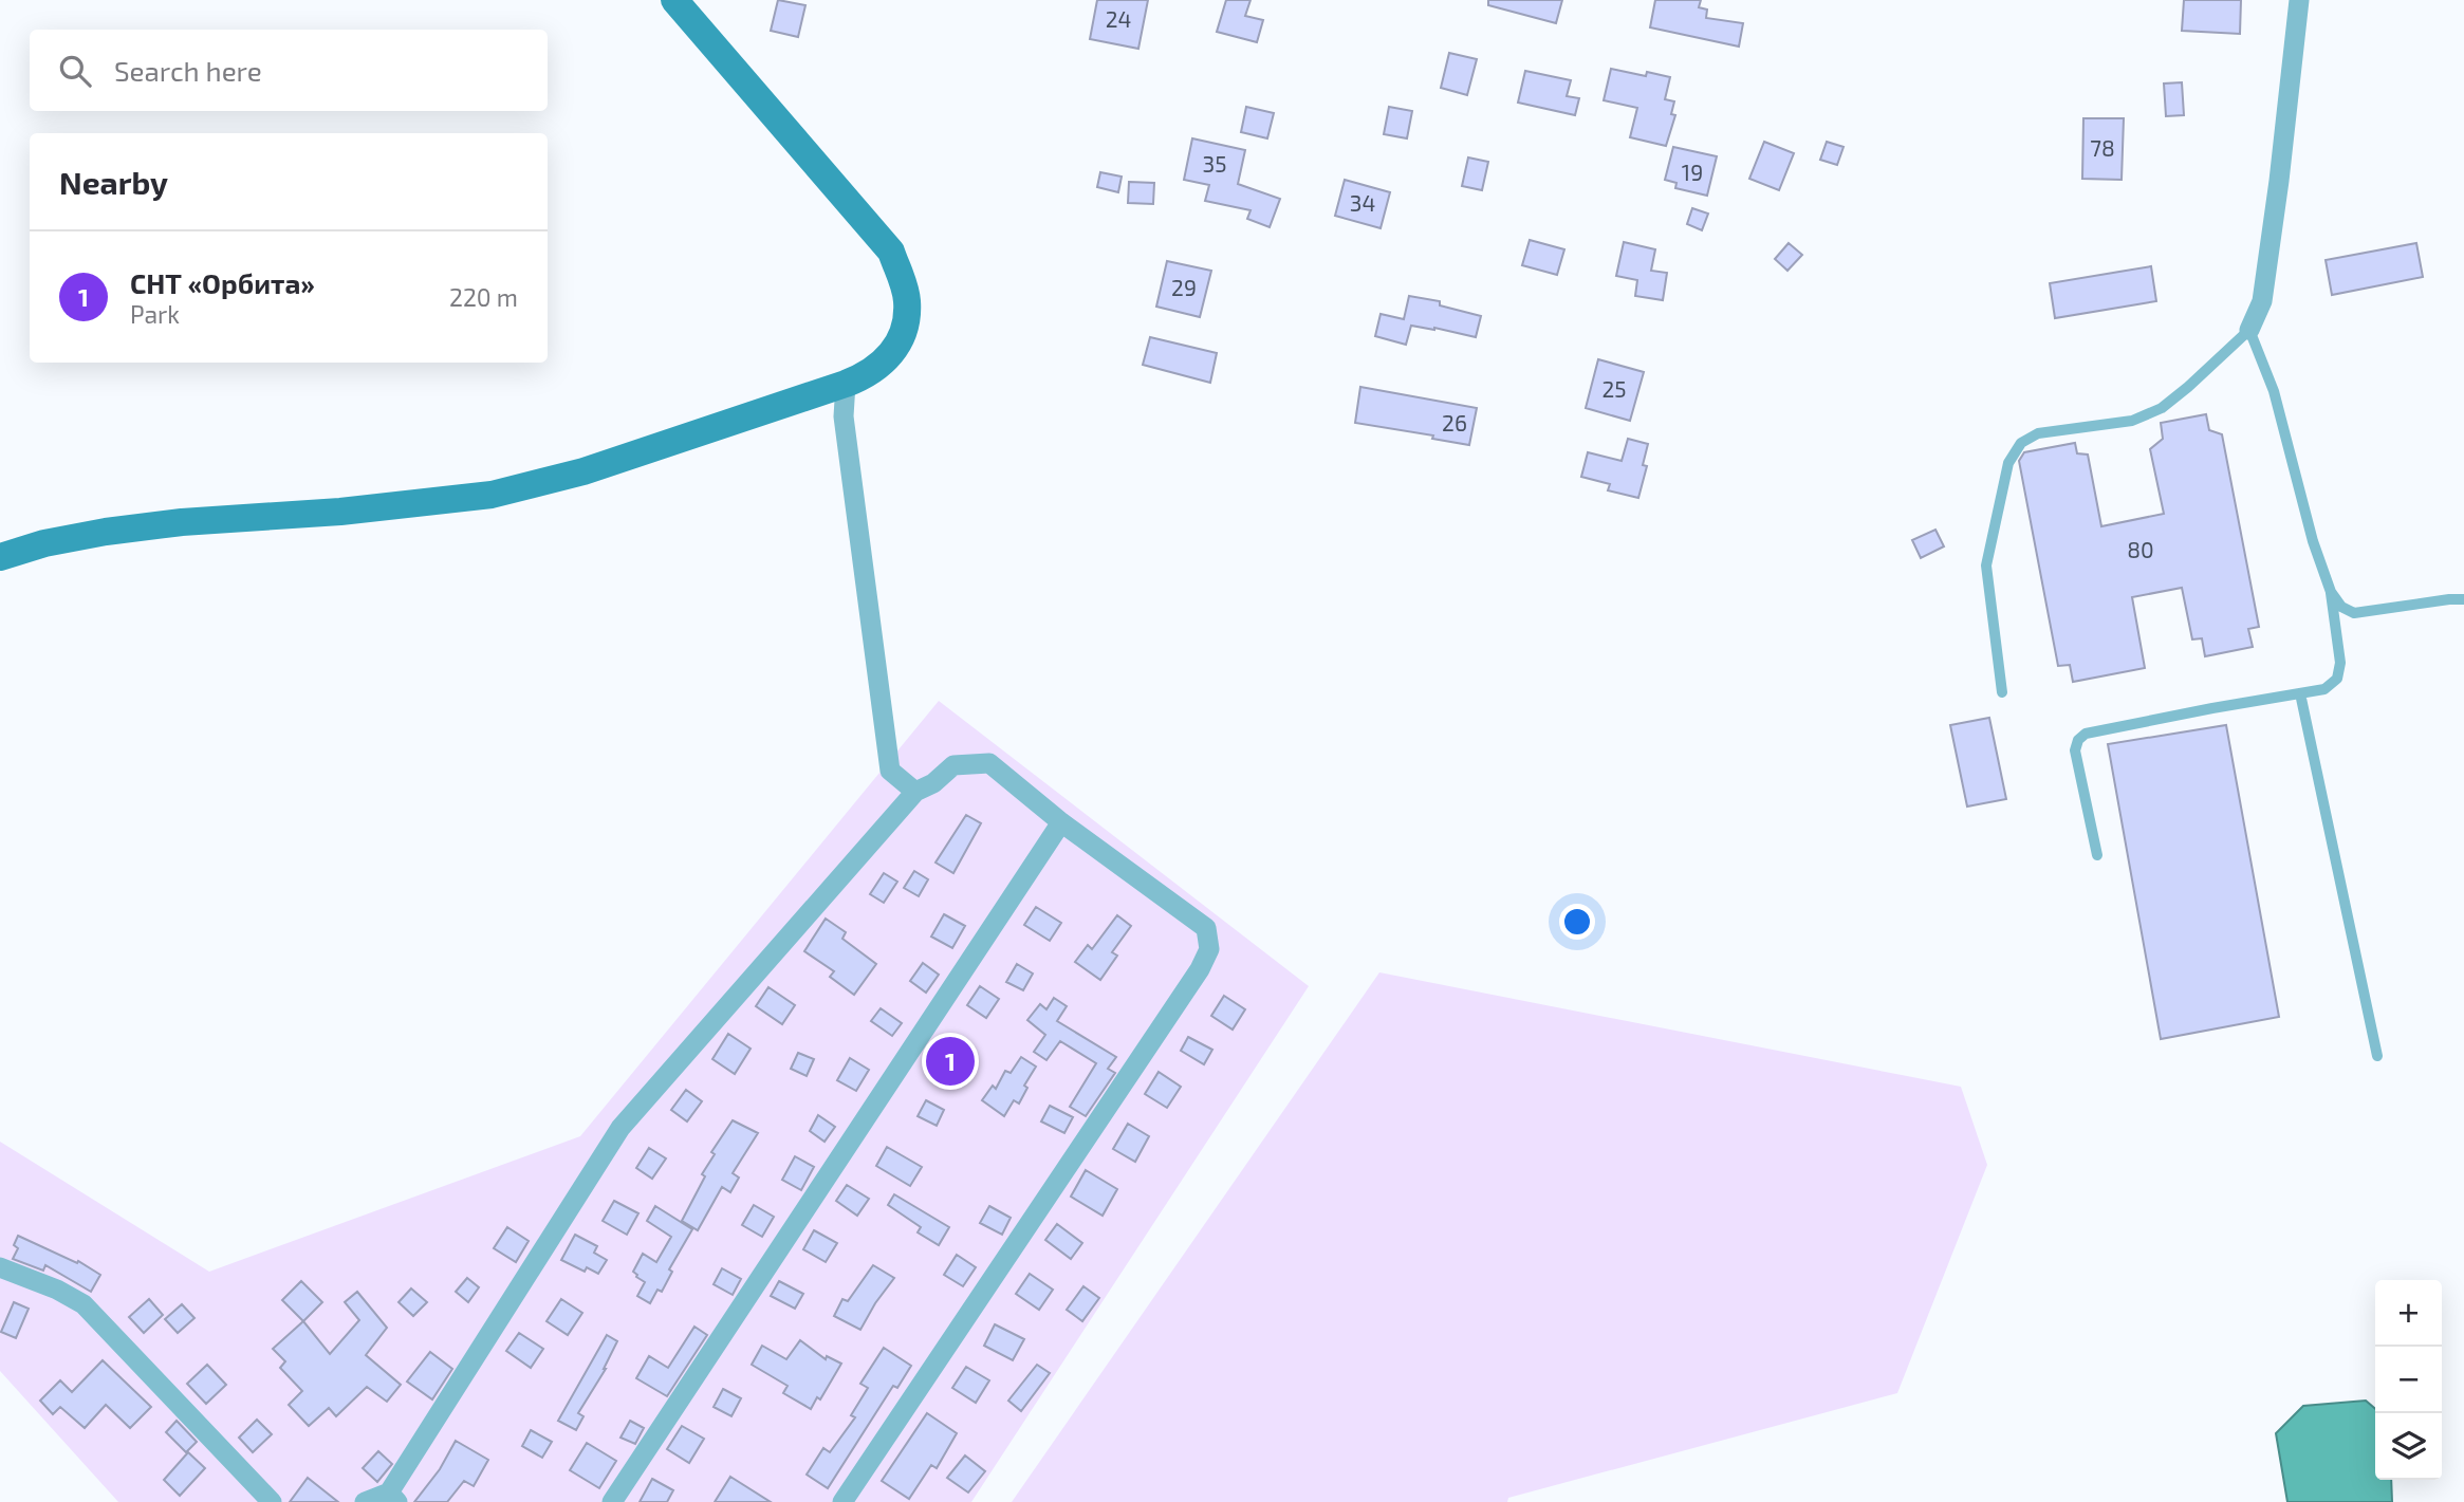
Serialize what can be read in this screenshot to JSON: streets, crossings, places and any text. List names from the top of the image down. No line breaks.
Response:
{"house_numbers":["24","78","35","19","34","29","25","26","80"],"page":{"search":"Search here","heading":"Nearby","list":[{"mark":"1","name":"СНТ «Орбита»","note":"Park","value":"220 m"}],"pins":"1","map_buttons":["+","−"]}}
